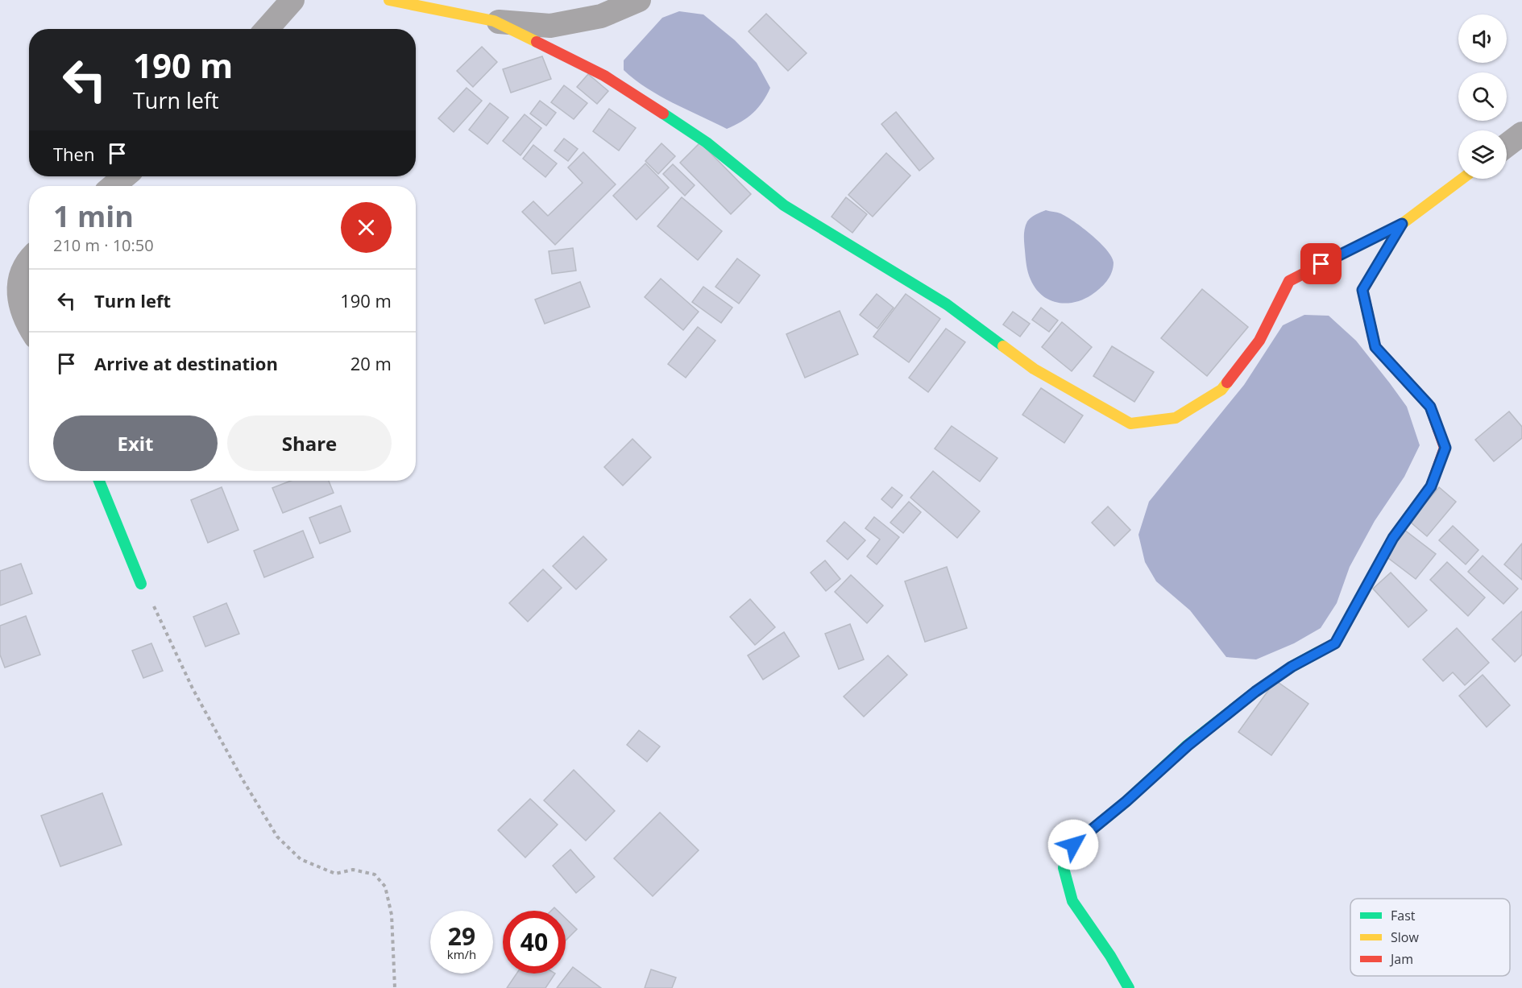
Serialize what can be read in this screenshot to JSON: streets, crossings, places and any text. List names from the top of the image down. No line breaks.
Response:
{"legend":["Fast","Slow","Jam"],"page":{"turn":["190 m","Turn left"],"then":"Then","heading":["1 min","210 m · 10:50"],"list":[{"name":"Turn left","value":"190 m"},{"name":"Arrive at destination","value":"20 m"}],"buttons":["Exit","Share"],"speed":"29 km/h","limit":"40"}}
